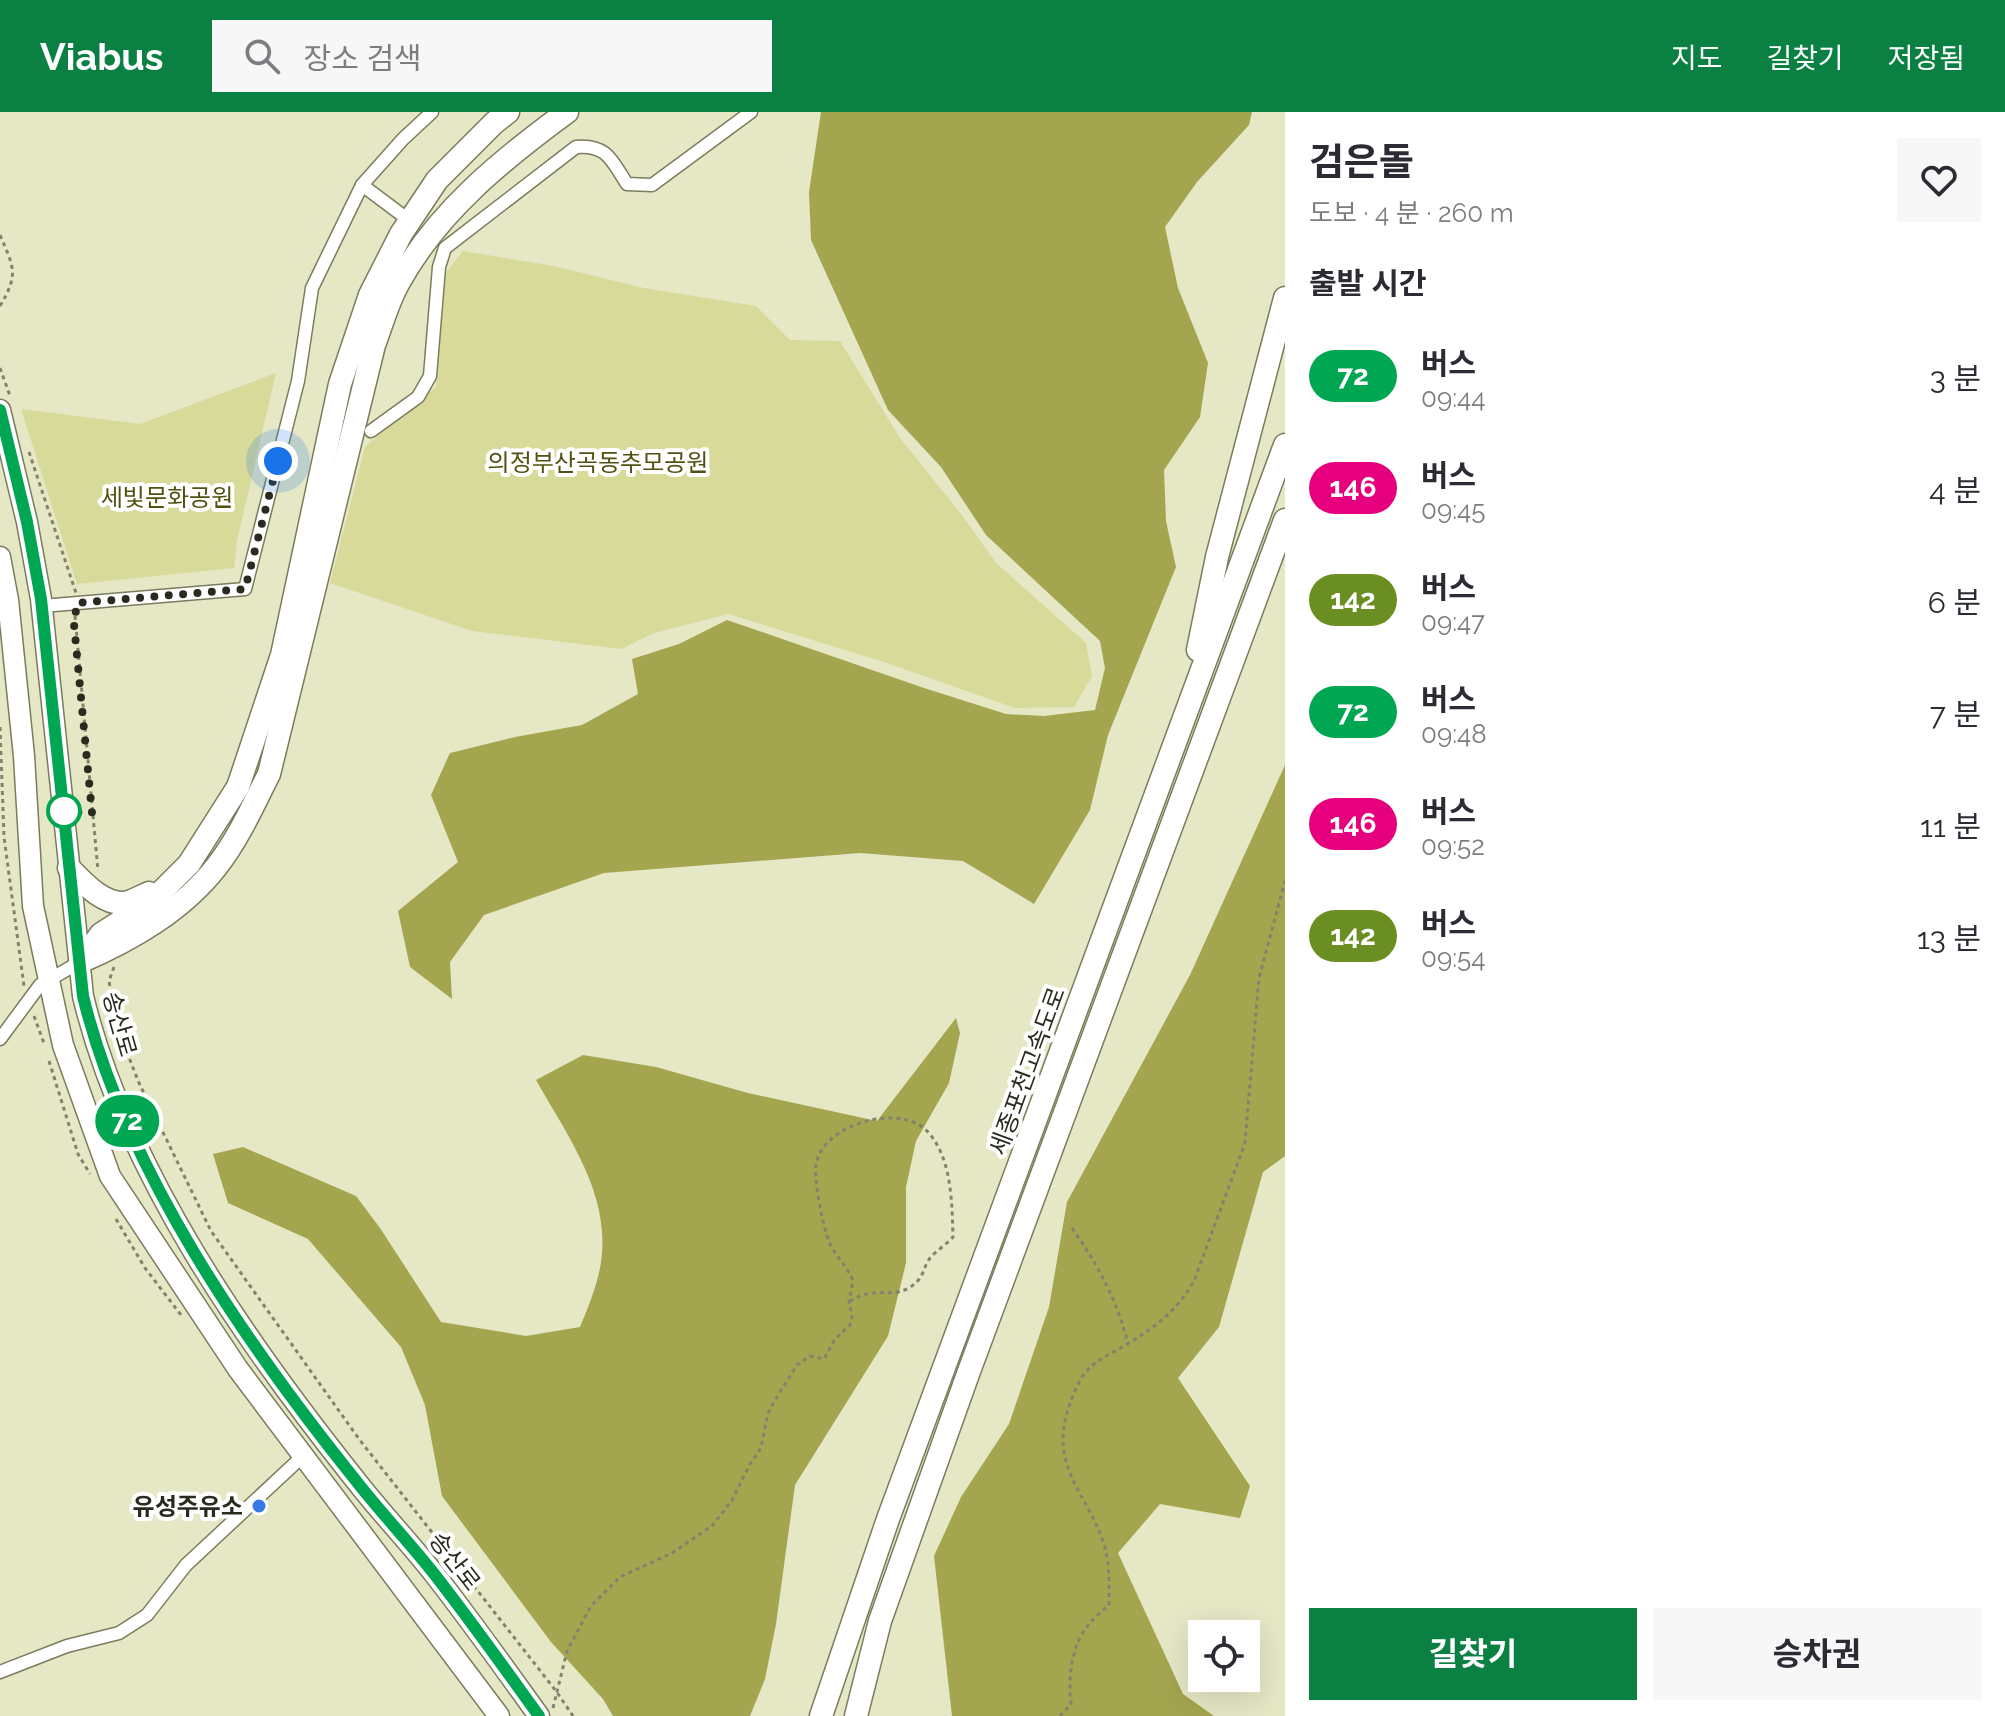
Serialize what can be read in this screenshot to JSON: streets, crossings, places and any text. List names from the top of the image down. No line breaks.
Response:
{"streets":{"highway":["세종포천고속도로"],"main road":["송산로"]},"parks":["의정부산곡동추모공원","세빛문화공원"],"places":["유성주유소"],"lines":["bus line 72"],"page":{"header":"Viabus","search":"장소 검색","nav":["지도","길찾기","저장됨"],"on_map":"72","heading":[["검은돌","도보 · 4 분 · 260 m"],"출발 시간"],"list":[{"mark":"72","name":"버스","note":"09:44","value":"3 분"},{"mark":"146","name":"버스","note":"09:45","value":"4 분"},{"mark":"142","name":"버스","note":"09:47","value":"6 분"},{"mark":"72","name":"버스","note":"09:48","value":"7 분"},{"mark":"146","name":"버스","note":"09:52","value":"11 분"},{"mark":"142","name":"버스","note":"09:54","value":"13 분"}],"buttons":["길찾기","승차권"]}}
